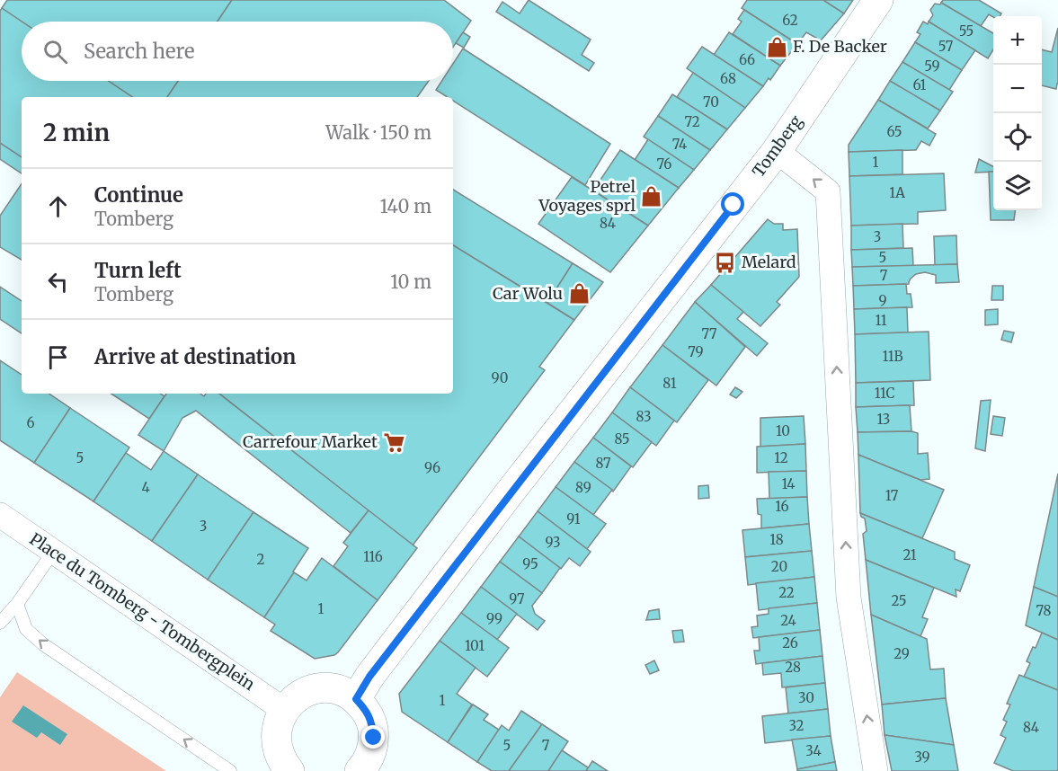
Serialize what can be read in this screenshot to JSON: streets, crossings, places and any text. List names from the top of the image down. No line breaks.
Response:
{"streets":{"street":["Tomberg","Place du Tomberg - Tombergplein"]},"places":{"shop":["F. De Backer","Petrel Voyages sprl","Car Wolu"],"bus stop":["Melard"],"supermarket":["Carrefour Market"]},"house_numbers":["62","55","57","66","59","68","61","70","72","65","74","1","76","1A","84","3","5","7","9","11","77","79","11B","90","81","11C","83","13","6","10","85","5","12","87","96","14","4","89","17","16","91","3","18","93","21","116","2","95","20","22","97","25","1","78","99","24","26","101","29","28","30","1","32","84","5","7","34","39"],"page":{"map_buttons":["+","−"],"search":"Search here","heading":["2 min","Walk · 150 m"],"list":[["Continue","Tomberg","140 m"],["Turn left","Tomberg","10 m"],"Arrive at destination"]}}
